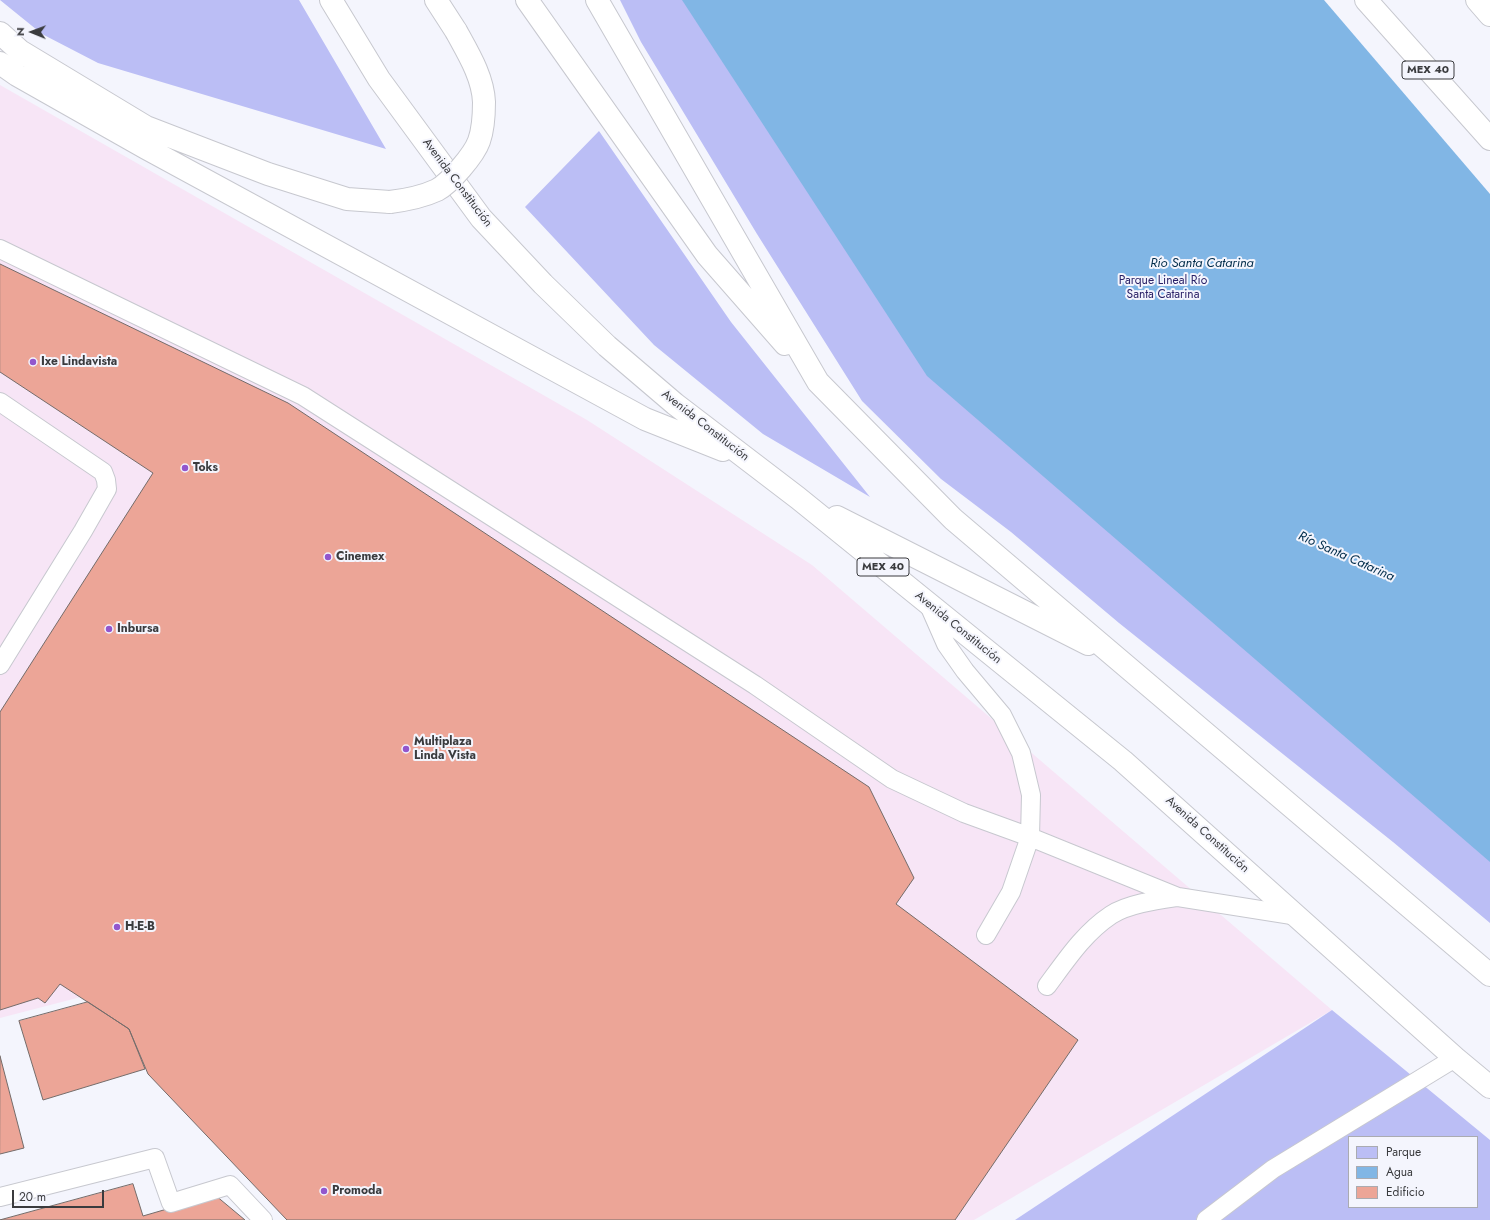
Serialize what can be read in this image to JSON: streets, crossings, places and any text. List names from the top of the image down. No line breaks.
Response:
{"streets":{"highway":["MEX 40","Avenida Constitución"]},"water":["Río Santa Catarina"],"parks":["Parque Lineal Río Santa Catarina"],"places":["Ixe Lindavista","Toks","Cinemex","Inbursa","Multiplaza Linda Vista","H-E-B","Promoda"],"legend":["Parque","Agua","Edificio"],"scale_bar":"20 m","north":"left"}
